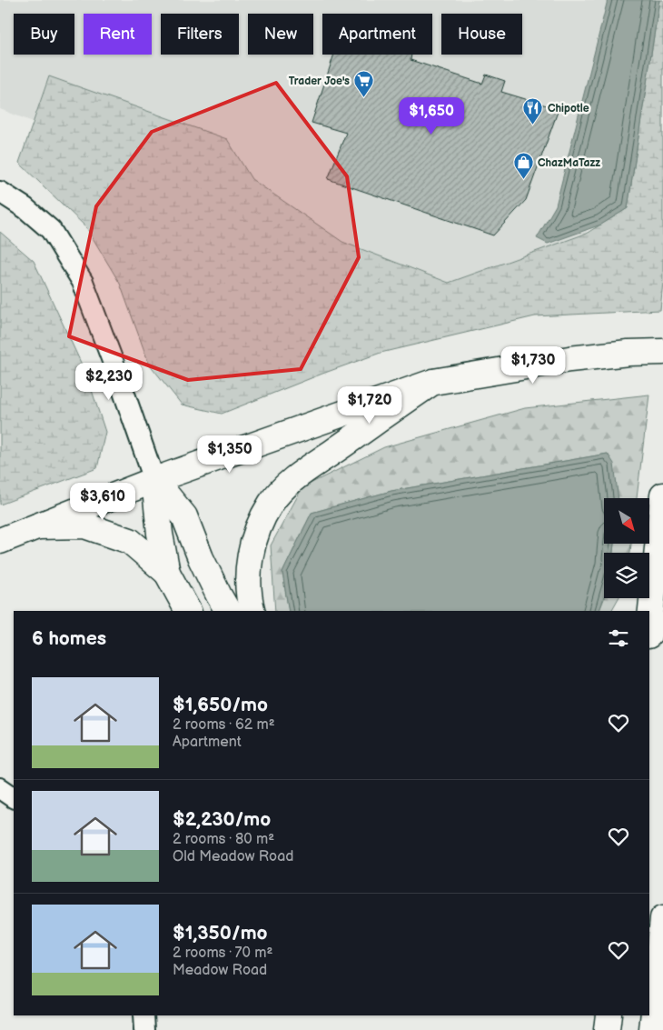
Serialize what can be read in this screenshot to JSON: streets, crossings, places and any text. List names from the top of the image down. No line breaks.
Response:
{"places":{"supermarket":["Trader Joe's"],"restaurant":["Chipotle"],"shop":["ChazMaTazz"]},"north":"bottom right","page":{"chip":["Buy","Rent","Filters","New","Apartment","House"],"price":["$1,650","$1,730","$2,230","$1,720","$1,350","$3,610"],"heading":"6 homes","list":[{"name":"$1,650/mo","note":"2 rooms · 62 m² · Apartment"},{"name":"$2,230/mo","note":"2 rooms · 80 m² · Old Meadow Road"},{"name":"$1,350/mo","note":"2 rooms · 70 m² · Meadow Road"}]}}
